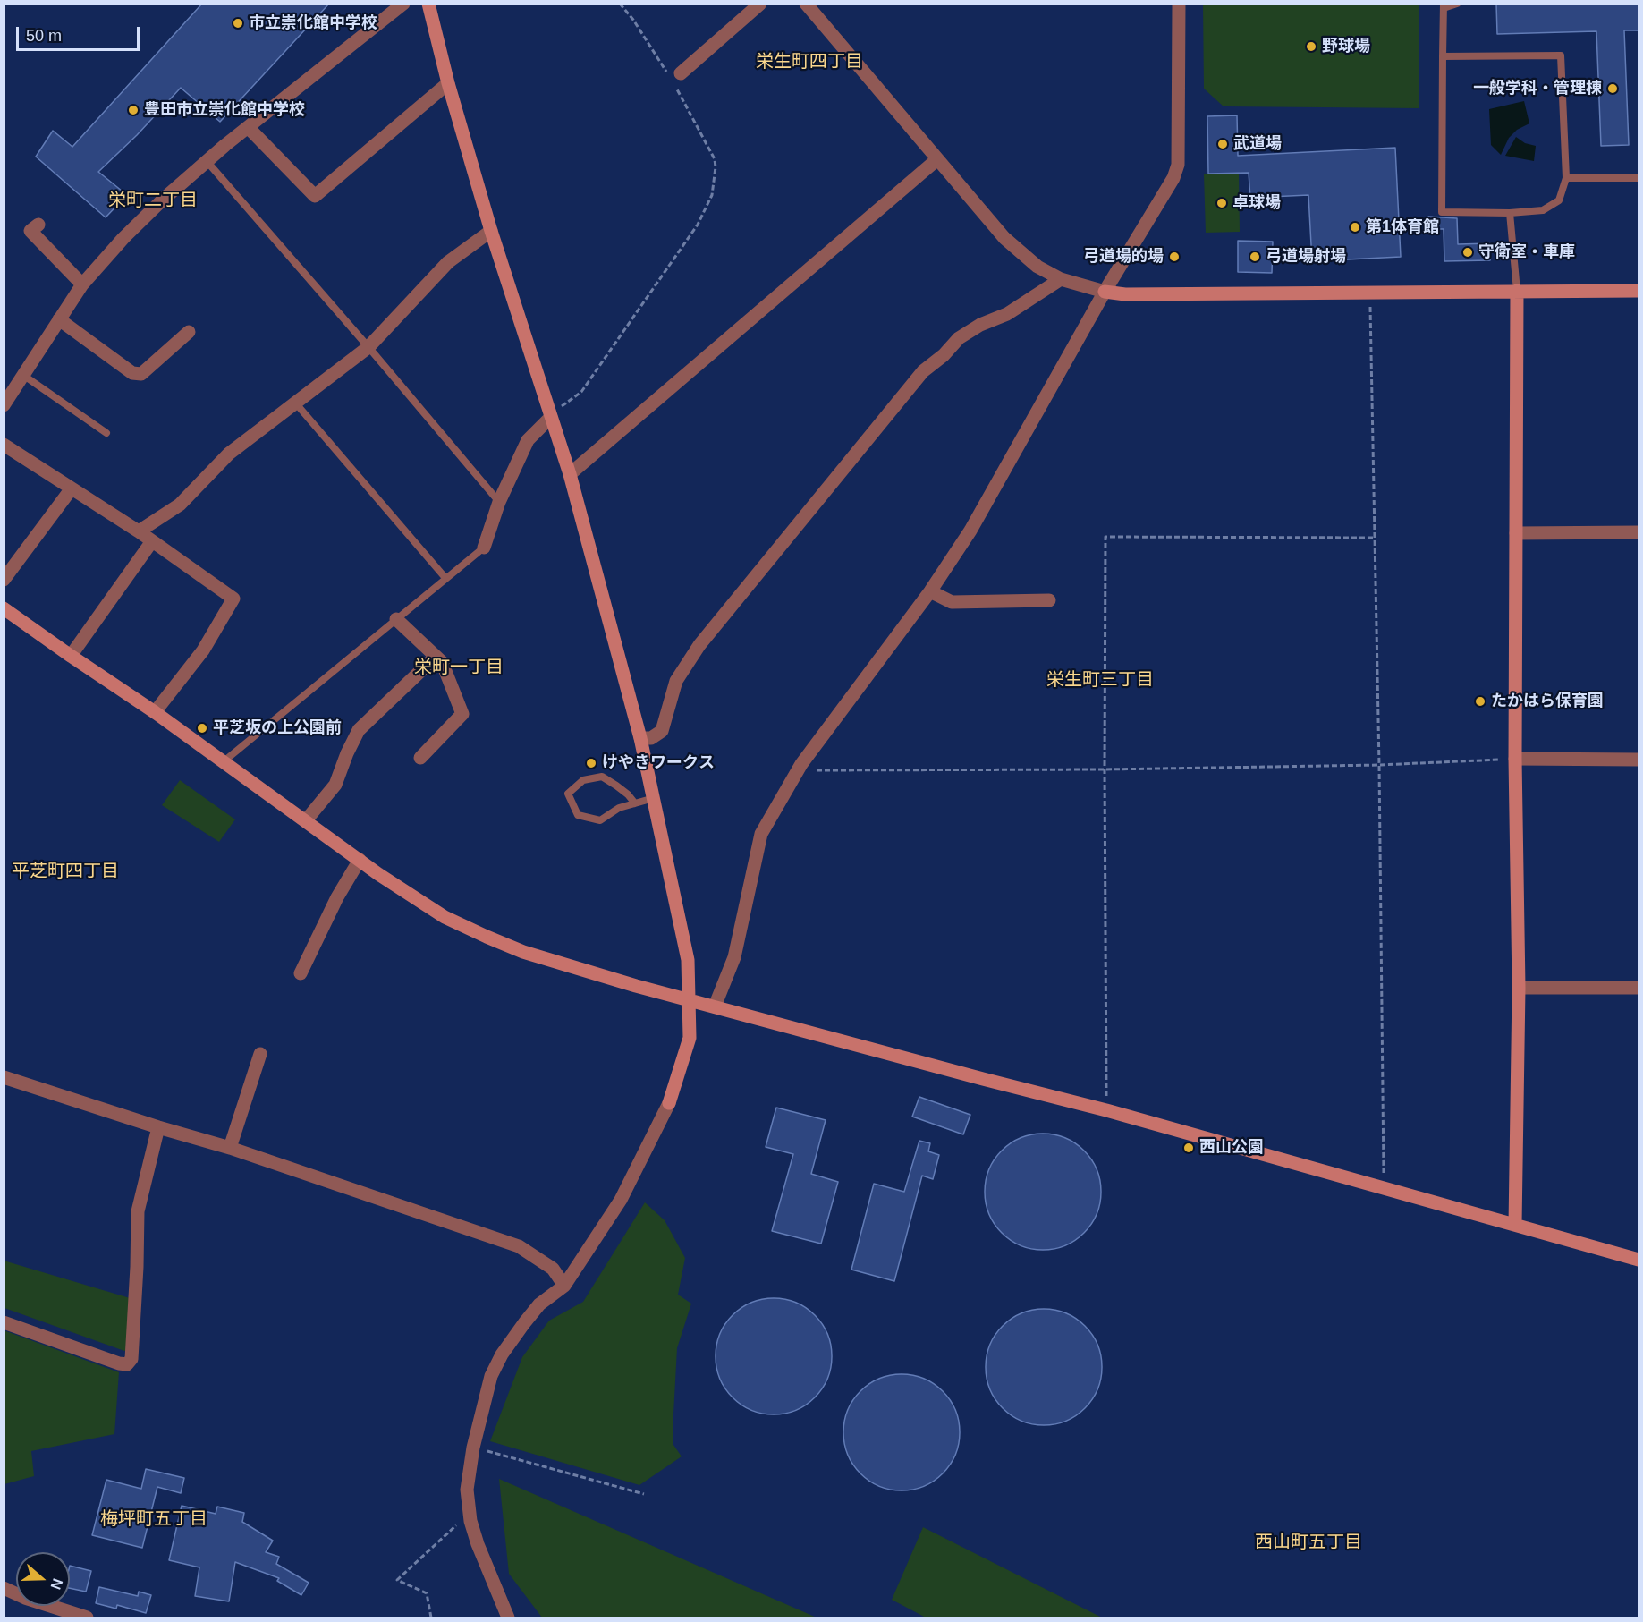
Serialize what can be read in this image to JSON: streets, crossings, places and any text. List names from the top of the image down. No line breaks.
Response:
{"districts":["栄生町四丁目","栄町二丁目","栄町一丁目","栄生町三丁目","平芝町四丁目","梅坪町五丁目","西山町五丁目"],"places":["市立崇化館中学校","野球場","一般学科・管理棟","豊田市立崇化館中学校","武道場","卓球場","第1体育館","守衛室・車庫","弓道場的場","弓道場射場","たかはら保育園","平芝坂の上公園前","けやきワークス","西山公園"],"scale_bar":"50 m","north":"right"}
